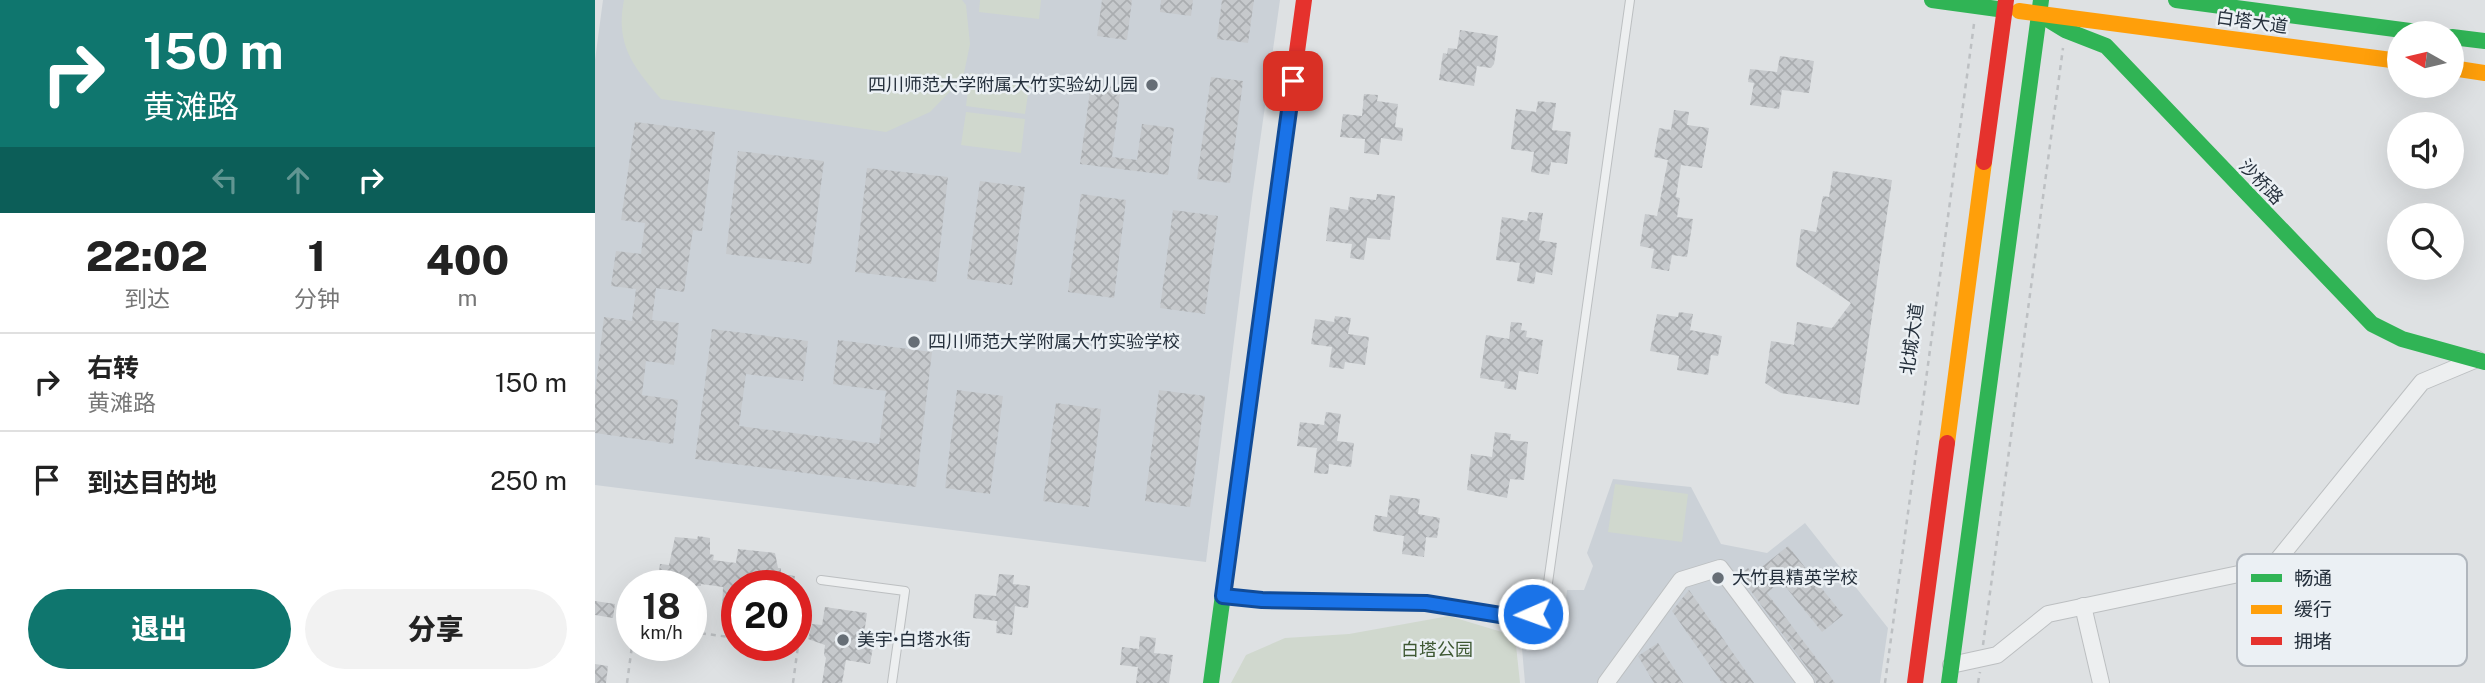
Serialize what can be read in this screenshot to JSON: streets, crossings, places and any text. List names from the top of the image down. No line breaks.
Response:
{"streets":{"main road":["白塔大道","沙桥路"],"path":["北城大道"]},"crossings":[["白塔大道","沙桥路"],["白塔大道","北城大道"]],"parks":["白塔公园"],"places":["四川师范大学附属大竹实验幼儿园","四川师范大学附属大竹实验学校","大竹县精英学校","美宇•白塔水街"],"legend":["畅通","缓行","拥堵"],"north":"left","page":{"turn":["150 m","黄滩路"],"eta":["22:02","到达","1","分钟","400","m"],"list":[{"name":"右转","note":"黄滩路","value":"150 m"},{"name":"到达目的地","value":"250 m"}],"speed":"18 km/h","limit":"20","buttons":["退出","分享"]}}
